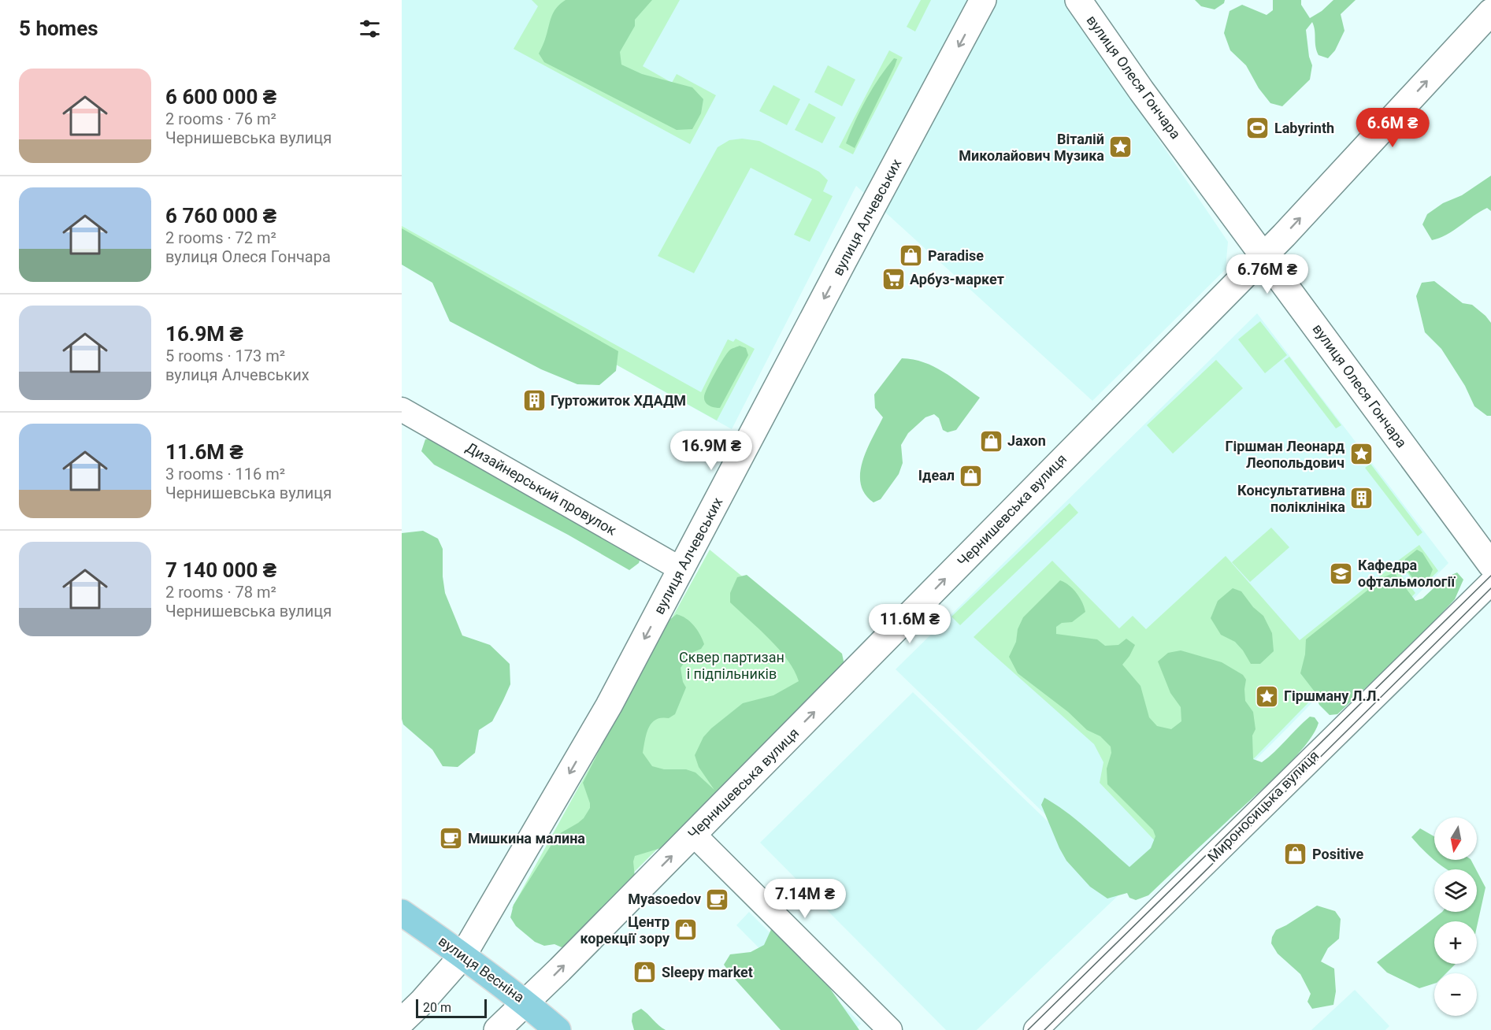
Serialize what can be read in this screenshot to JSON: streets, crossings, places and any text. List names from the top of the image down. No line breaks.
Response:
{"streets":{"main road":["вулиця Весніна"],"street":["вулиця Олеся Гончара","вулиця Алчевських","Дизайнерський провулок","Чернишевська вулиця","Мироносицька вулиця"]},"crossings":[["вулиця Олеся Гончара","Чернишевська вулиця"],["вулиця Алчевських","Дизайнерський провулок"],["вулиця Алчевських","вулиця Весніна"],["Чернишевська вулиця","вулиця Весніна"]],"one_way":["вулиця Алчевських","Чернишевська вулиця"],"parks":["Сквер партизан і підпільників"],"places":{"sports":["Labyrinth"],"place":["Віталій Миколайович Музика","Гіршман Леонард Леопольдович","Гіршману Л.Л."],"shop":["Paradise","Jaxon","Ідеал","Positive","Центр корекції зору","Sleepy market"],"supermarket":["Арбуз-маркет"],"building":["Гуртожиток ХДАДМ","Консультативна поліклініка"],"school or university":["Кафедра офтальмології"],"cafe":["Мишкина малина","Myasoedov"]},"scale_bar":"20 m","north":"bottom","page":{"heading":"5 homes","list":[{"name":"6 600 000 ₴","note":"2 rooms · 76 m² · Чернишевська вулиця"},{"name":"6 760 000 ₴","note":"2 rooms · 72 m² · вулиця Олеся Гончара"},{"name":"16.9M ₴","note":"5 rooms · 173 m² · вулиця Алчевських"},{"name":"11.6M ₴","note":"3 rooms · 116 m² · Чернишевська вулиця"},{"name":"7 140 000 ₴","note":"2 rooms · 78 m² · Чернишевська вулиця"}],"price":["6.6M ₴","6.76M ₴","16.9M ₴","11.6M ₴","7.14M ₴"],"map_buttons":["+","−"],"scale":"20 m"}}
